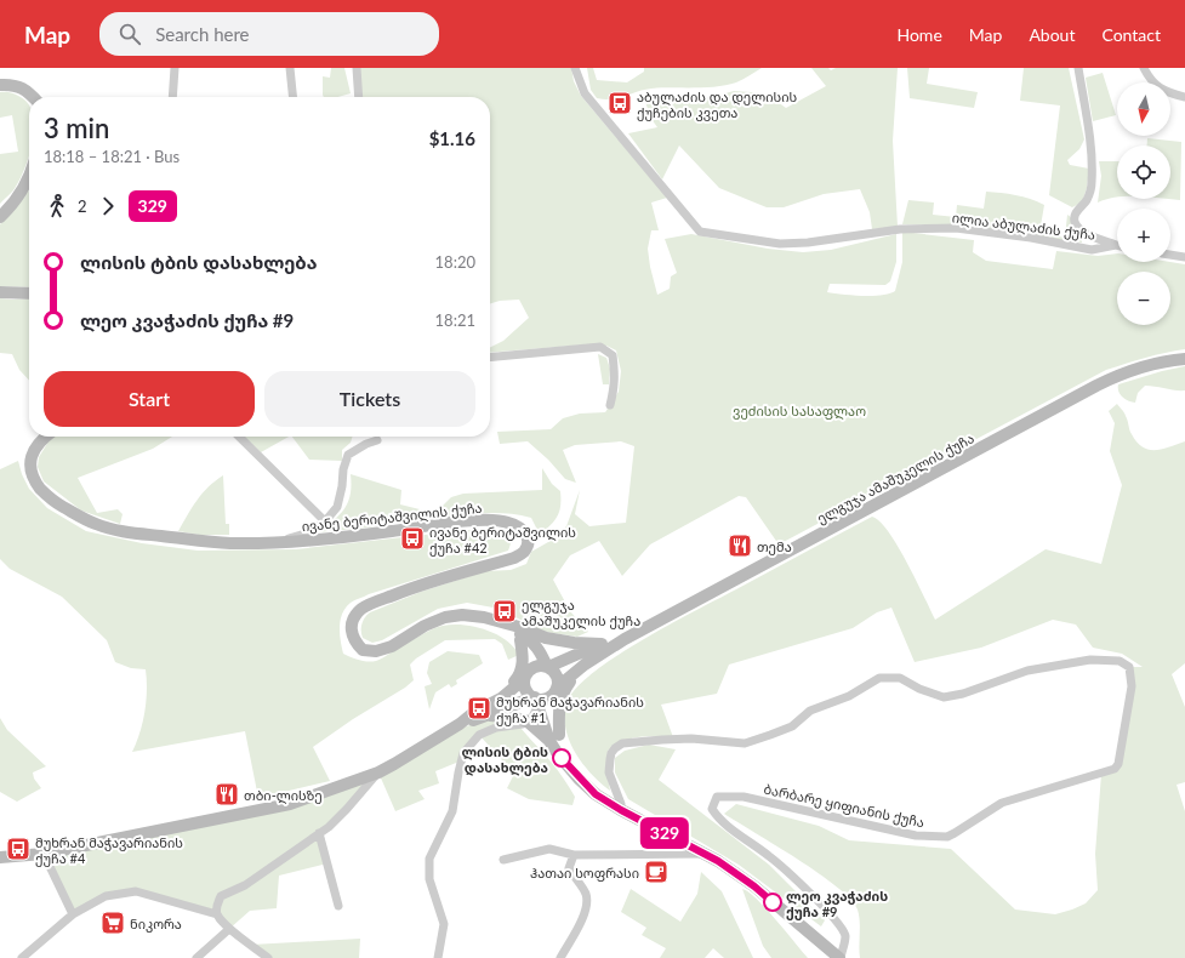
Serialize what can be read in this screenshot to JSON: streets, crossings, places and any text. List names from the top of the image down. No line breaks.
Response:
{"streets":{"main road":["ელგუჯა ამაშუკელის ქუჩა","ივანე ბერიტაშვილის ქუჩა"],"street":["ილია აბულაძის ქუჩა","ბარბარე ყიფიანის ქუჩა"]},"parks":["ვეძისის სასაფლაო"],"places":{"bus stop":["აბულაძის და დელისის ქუჩების კვეთა","ივანე ბერიტაშვილის ქუჩა #42","ელგუჯა ამაშუკელის ქუჩა","მუხრან მაჭავარიანის ქუჩა #1","მუხრან მაჭავარიანის ქუჩა #4"],"restaurant":["თემა","თბი-ლისზე"],"other":["ლისის ტბის დასახლება","ლეო კვაჭაძის ქუჩა #9"],"cafe":["ჰათაი სოფრასი"],"supermarket":["ნიკორა"]},"lines":["bus line 329"],"north":"bottom","page":{"header":"Map","search":"Search here","nav":["Home","Map","About","Contact"],"on_map":"329","map_buttons":["+","−"],"heading":["3 min","18:18 – 18:21 · Bus","$1.16"],"legs":["2","329"],"list":[{"name":"ლისის ტბის დასახლება","value":"18:20"},{"name":"ლეო კვაჭაძის ქუჩა #9","value":"18:21"}],"buttons":["Start","Tickets"]}}
